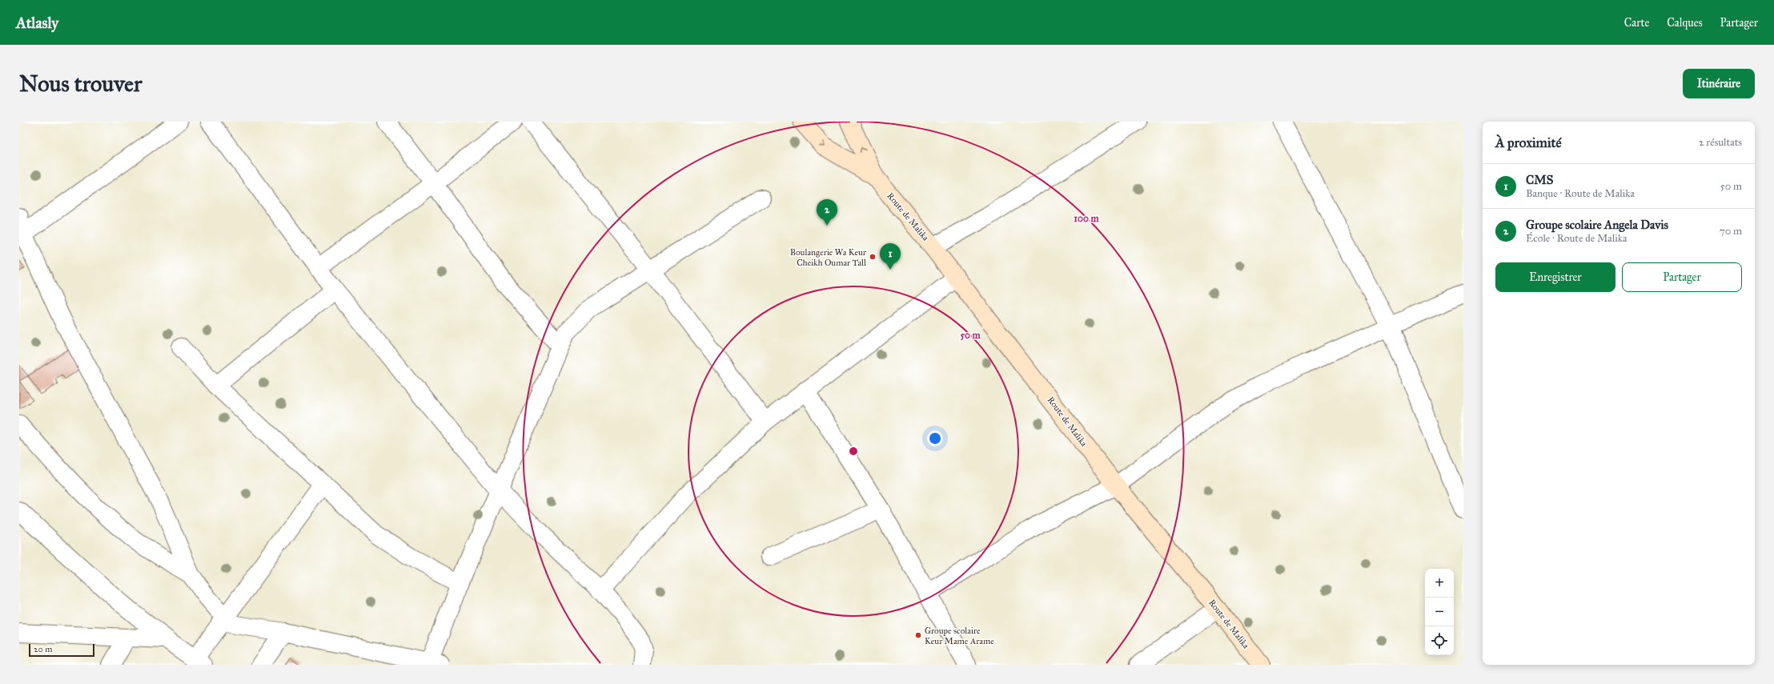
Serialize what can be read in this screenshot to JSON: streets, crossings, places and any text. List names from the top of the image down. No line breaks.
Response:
{"streets":{"main road":["Route de Malika"]},"places":["Boulangerie Wa Keur Cheikh Oumar Tall","Groupe scolaire Keur Mame Arame"],"scale_bar":"20 m","page":{"header":"Atlasly","nav":["Carte","Calques","Partager"],"buttons":["Itinéraire",["Enregistrer","Partager"]],"title":"Nous trouver","heading":["À proximité","2 résultats"],"list":[{"mark":"1","name":"CMS","note":"Banque · Route de Malika","value":"50 m"},{"mark":"2","name":"Groupe scolaire Angela Davis","note":"École · Route de Malika","value":"70 m"}],"pins":["2","1"],"map_buttons":["+","−"],"scale":"20 m"},"rings":["100 m","50 m"]}
